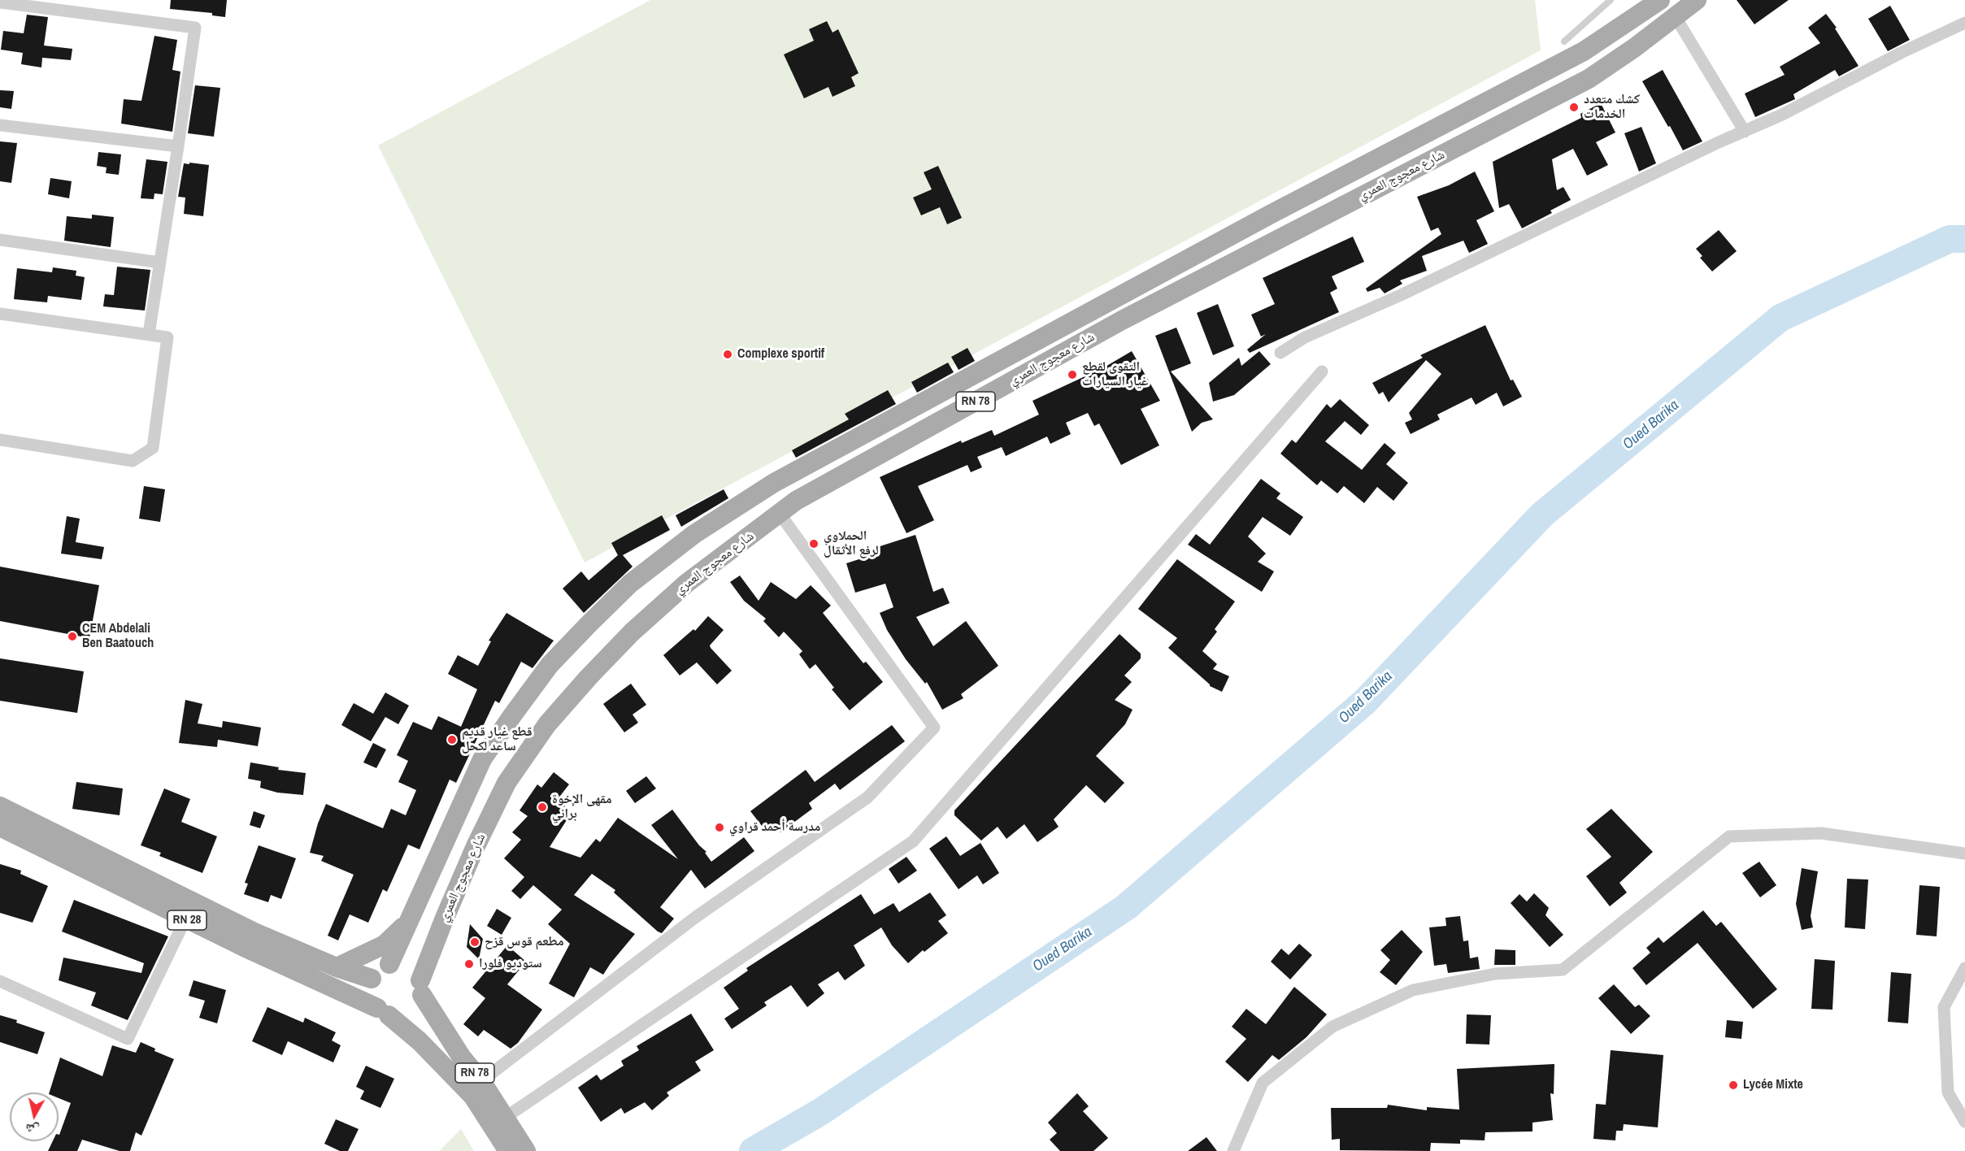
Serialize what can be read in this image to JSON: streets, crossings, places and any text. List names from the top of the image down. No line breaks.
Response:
{"streets":{"main road":["شارع معجوج العمري","RN 78","RN 28"]},"crossings":[["شارع معجوج العمري","RN 78"],["شارع معجوج العمري","RN 28"],["RN 78","RN 28"]],"water":["Oued Barika"],"places":["كشك متعدد الخدمات","Complexe sportif","التقوى لقطع غيار السيارات","الحملاوي لرفع الأثقال","CEM Abdelali Ben Baatouch","قطع غيار قديم ساعد لكحل","مقهى الإخوة براني","مدرسة أحمد قراوي","مطعم قوس قزح","ستوديو فلورا","Lycée Mixte"],"north":"bottom"}
